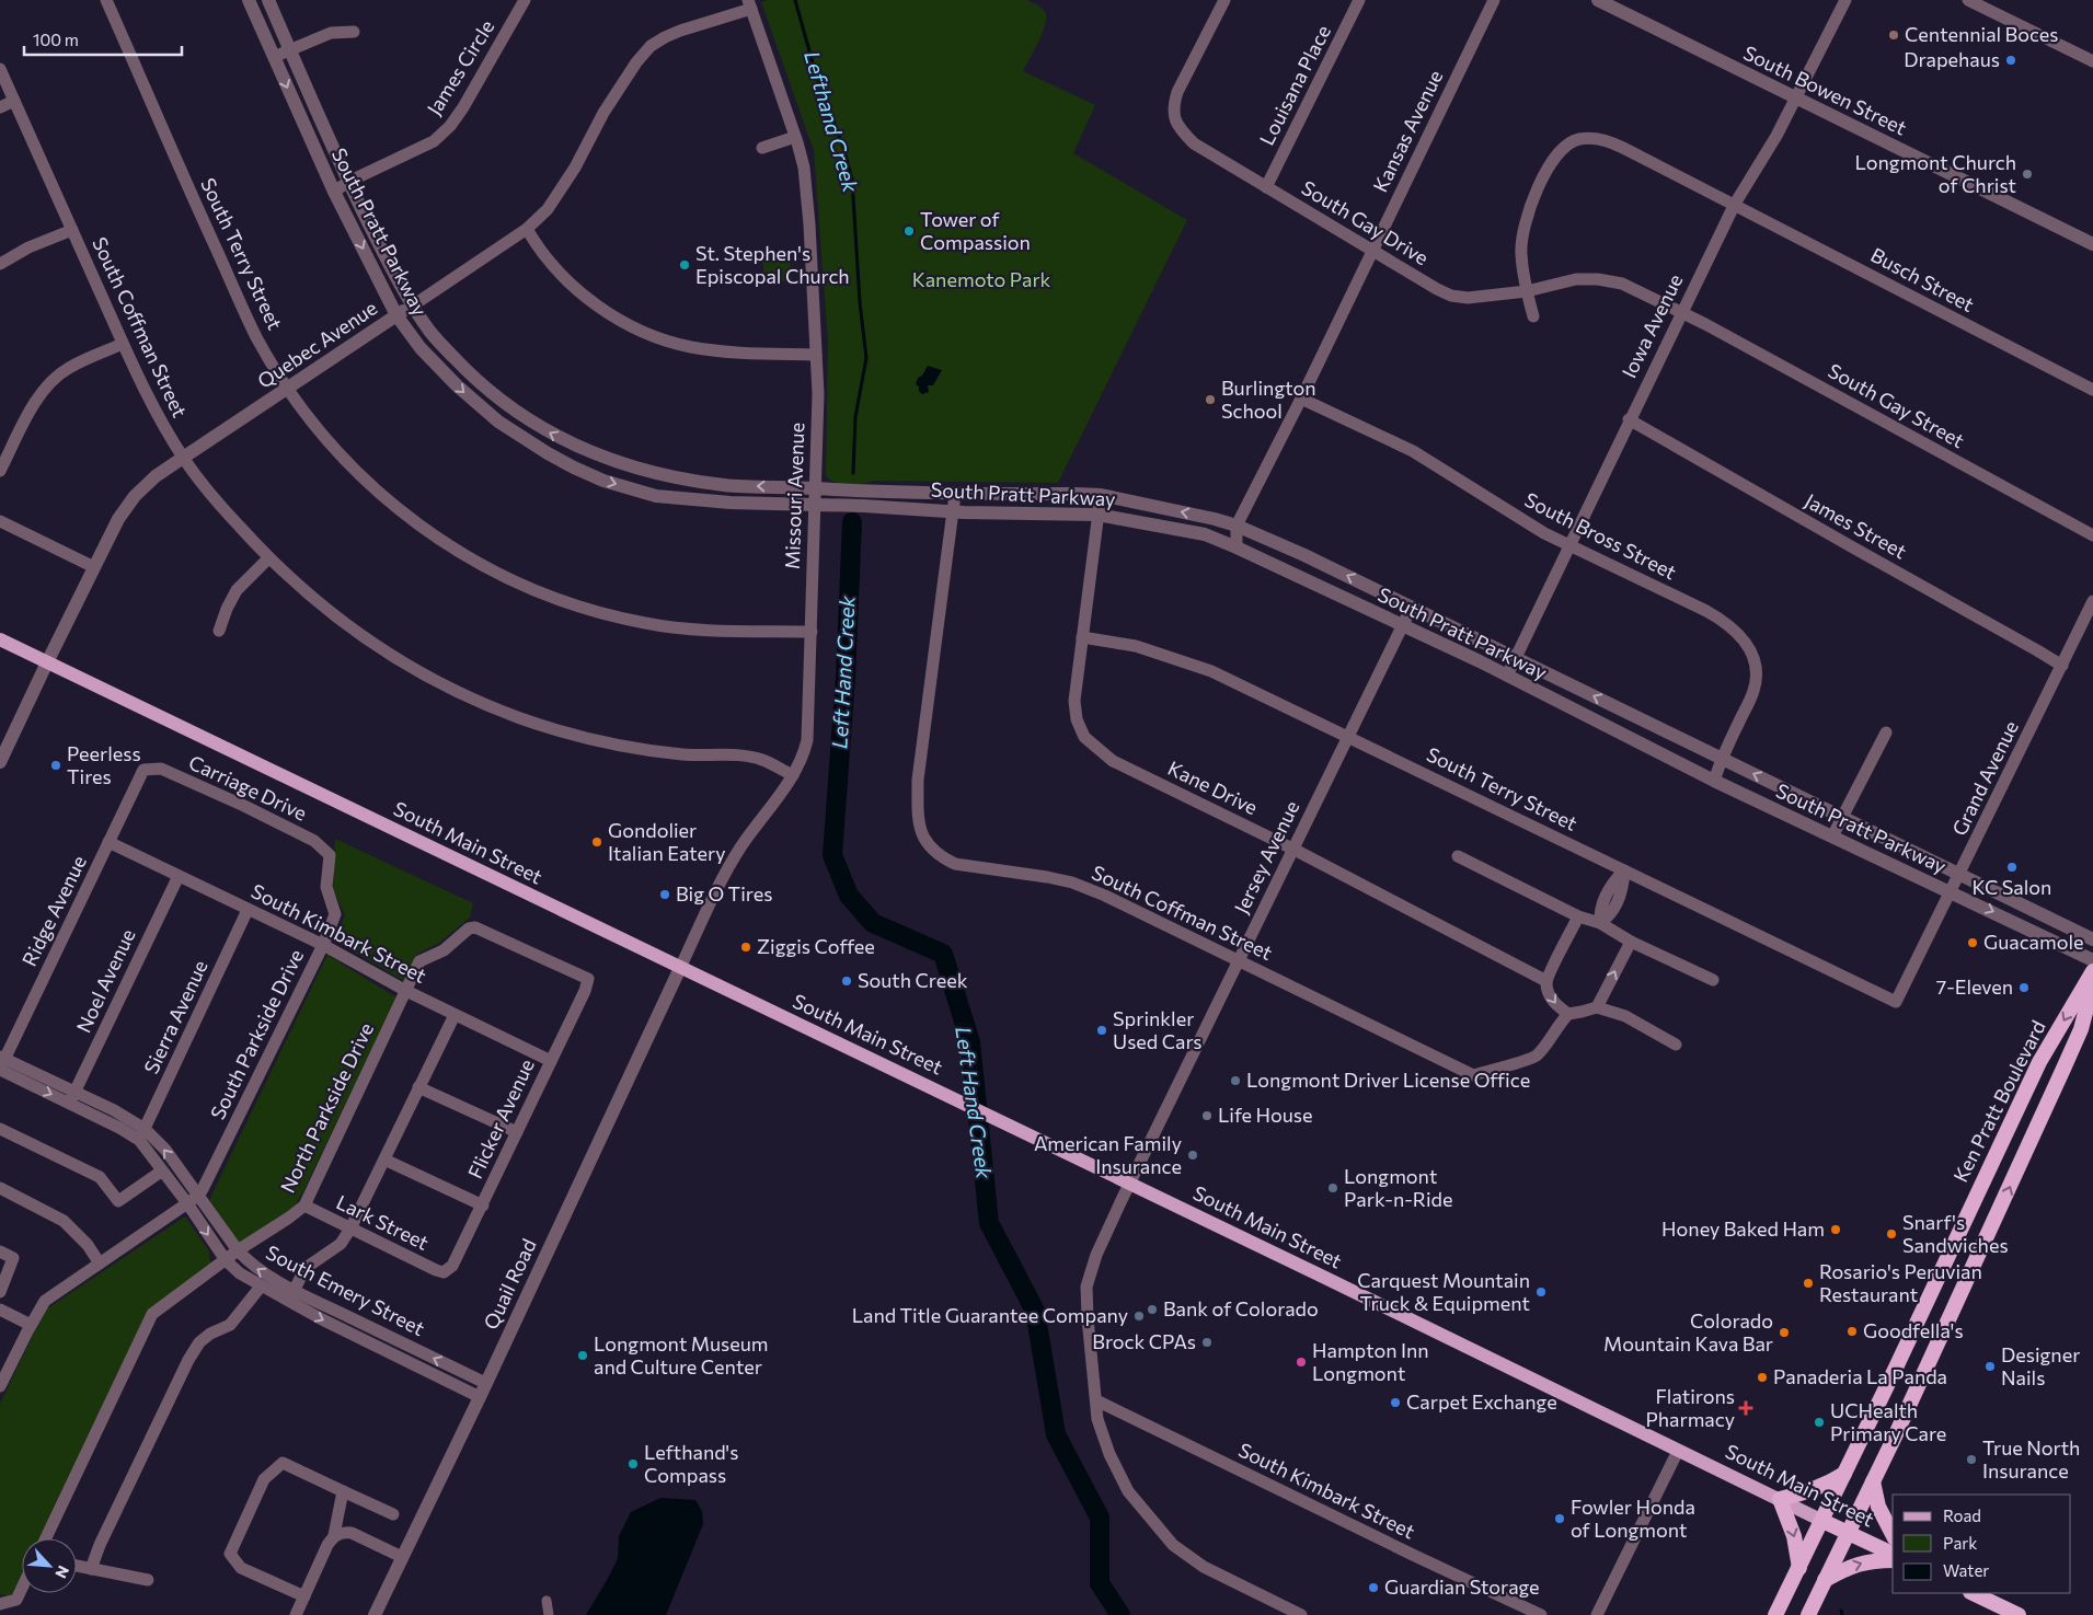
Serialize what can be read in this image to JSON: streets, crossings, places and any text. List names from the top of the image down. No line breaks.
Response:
{"streets":{"highway":["South Main Street","Ken Pratt Boulevard"],"street":["James Circle","Louisana Place","South Bowen Street","Kansas Avenue","South Gay Drive","South Pratt Parkway","South Terry Street","Busch Street","Iowa Avenue","South Coffman Street","Quebec Avenue","South Gay Street","Missouri Avenue","James Street","South Bross Street","Grand Avenue","Carriage Drive","Kane Drive","Jersey Avenue","Ridge Avenue","South Kimbark Street","Noel Avenue","Sierra Avenue","South Parkside Drive","North Parkside Drive","Flicker Avenue","Lark Street","Quail Road","South Emery Street"]},"crossings":[["James Circle","South Pratt Parkway"],["Louisana Place","South Gay Drive"],["South Bowen Street","Iowa Avenue"],["Kansas Avenue","South Gay Drive"],["Kansas Avenue","South Pratt Parkway"],["Kansas Avenue","South Bross Street"],["South Gay Drive","Busch Street"],["South Gay Drive","Iowa Avenue"],["South Gay Drive","South Gay Street"],["South Pratt Parkway","Iowa Avenue"],["South Pratt Parkway","South Coffman Street"],["South Pratt Parkway","Quebec Avenue"],["South Pratt Parkway","Missouri Avenue"],["South Pratt Parkway","South Bross Street"],["South Pratt Parkway","Grand Avenue"],["South Pratt Parkway","Kane Drive"],["South Pratt Parkway","Jersey Avenue"],["South Terry Street","Quebec Avenue"],["South Terry Street","Missouri Avenue"],["South Terry Street","Grand Avenue"],["South Terry Street","Kane Drive"],["South Terry Street","Jersey Avenue"],["Busch Street","Iowa Avenue"],["Iowa Avenue","South Gay Street"],["Iowa Avenue","James Street"],["Iowa Avenue","South Bross Street"],["South Coffman Street","Quebec Avenue"],["South Coffman Street","Missouri Avenue"],["South Coffman Street","Jersey Avenue"],["Quebec Avenue","Missouri Avenue"],["Quebec Avenue","South Main Street"],["Missouri Avenue","South Main Street"],["Missouri Avenue","Quail Road"],["James Street","Grand Avenue"],["Carriage Drive","Ridge Avenue"],["Carriage Drive","South Parkside Drive"],["Kane Drive","Jersey Avenue"],["South Main Street","Jersey Avenue"],["South Main Street","Ken Pratt Boulevard"],["South Main Street","Quail Road"],["Ridge Avenue","South Kimbark Street"],["Ridge Avenue","South Emery Street"],["South Kimbark Street","Noel Avenue"],["South Kimbark Street","Sierra Avenue"],["South Kimbark Street","South Parkside Drive"],["South Kimbark Street","North Parkside Drive"],["South Kimbark Street","Flicker Avenue"],["Noel Avenue","South Emery Street"],["Sierra Avenue","South Emery Street"],["South Parkside Drive","South Emery Street"],["North Parkside Drive","Flicker Avenue"],["North Parkside Drive","Lark Street"],["North Parkside Drive","South Emery Street"],["Flicker Avenue","Lark Street"],["Quail Road","South Emery Street"]],"water":["Lefthand Creek","Left Hand Creek"],"parks":["Kanemoto Park"],"places":{"other":["Centennial Boces","Drapehaus","Longmont Church of Christ","Tower of Compassion","St. Stephen's Episcopal Church","Burlington School","Peerless Tires","Gondolier Italian Eatery","KC Salon","Big O Tires","Guacamole","Ziggis Coffee","South Creek","7-Eleven","Sprinkler Used Cars","Longmont Driver License Office","Life House","American Family Insurance","Longmont Park-n-Ride","Honey Baked Ham","Snarf's Sandwiches","Rosario's Peruvian Restaurant","Carquest Mountain Truck & Equipment","Bank of Colorado","Land Title Guarantee Company","Goodfella's","Colorado Mountain Kava Bar","Brock CPAs","Longmont Museum and Culture Center","Hampton Inn Longmont","Designer Nails","Panaderia La Panda","Carpet Exchange","UCHealth Primary Care","True North Insurance","Lefthand's Compass","Fowler Honda of Longmont","Guardian Storage"],"health":["Flatirons Pharmacy"]},"legend":["Road","Park","Water"],"scale_bar":"100 m","north":"bottom right"}
